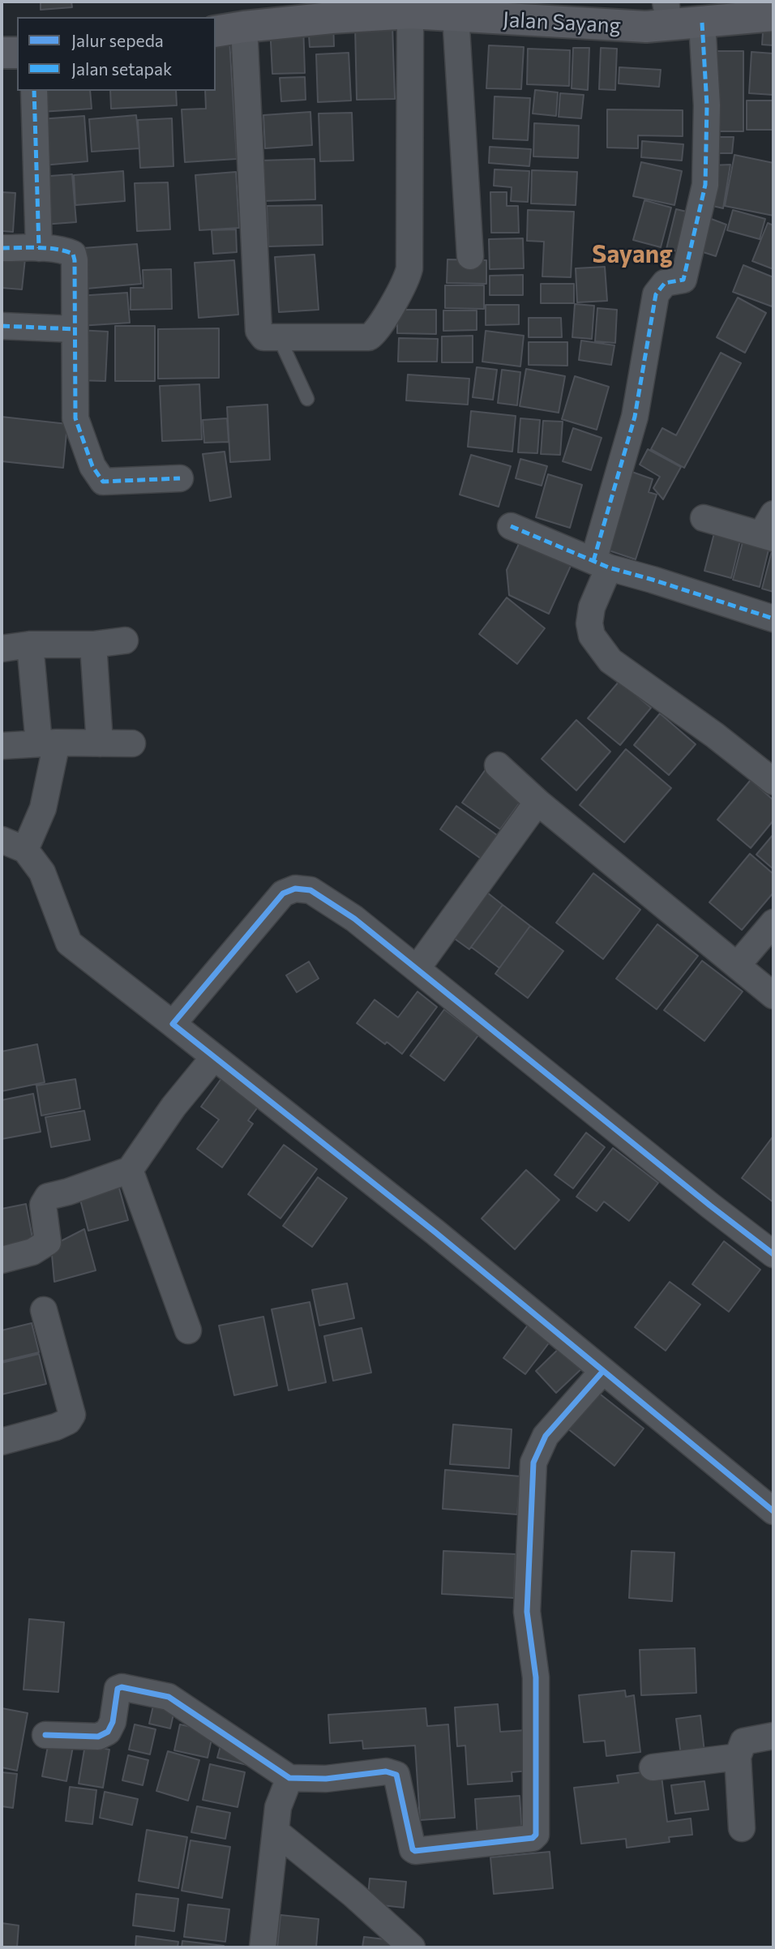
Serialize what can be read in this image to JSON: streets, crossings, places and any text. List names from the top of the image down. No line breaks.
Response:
{"streets":{"main road":["Jalan Sayang"]},"districts":["Sayang"],"legend":["Jalur sepeda","Jalan setapak"]}
